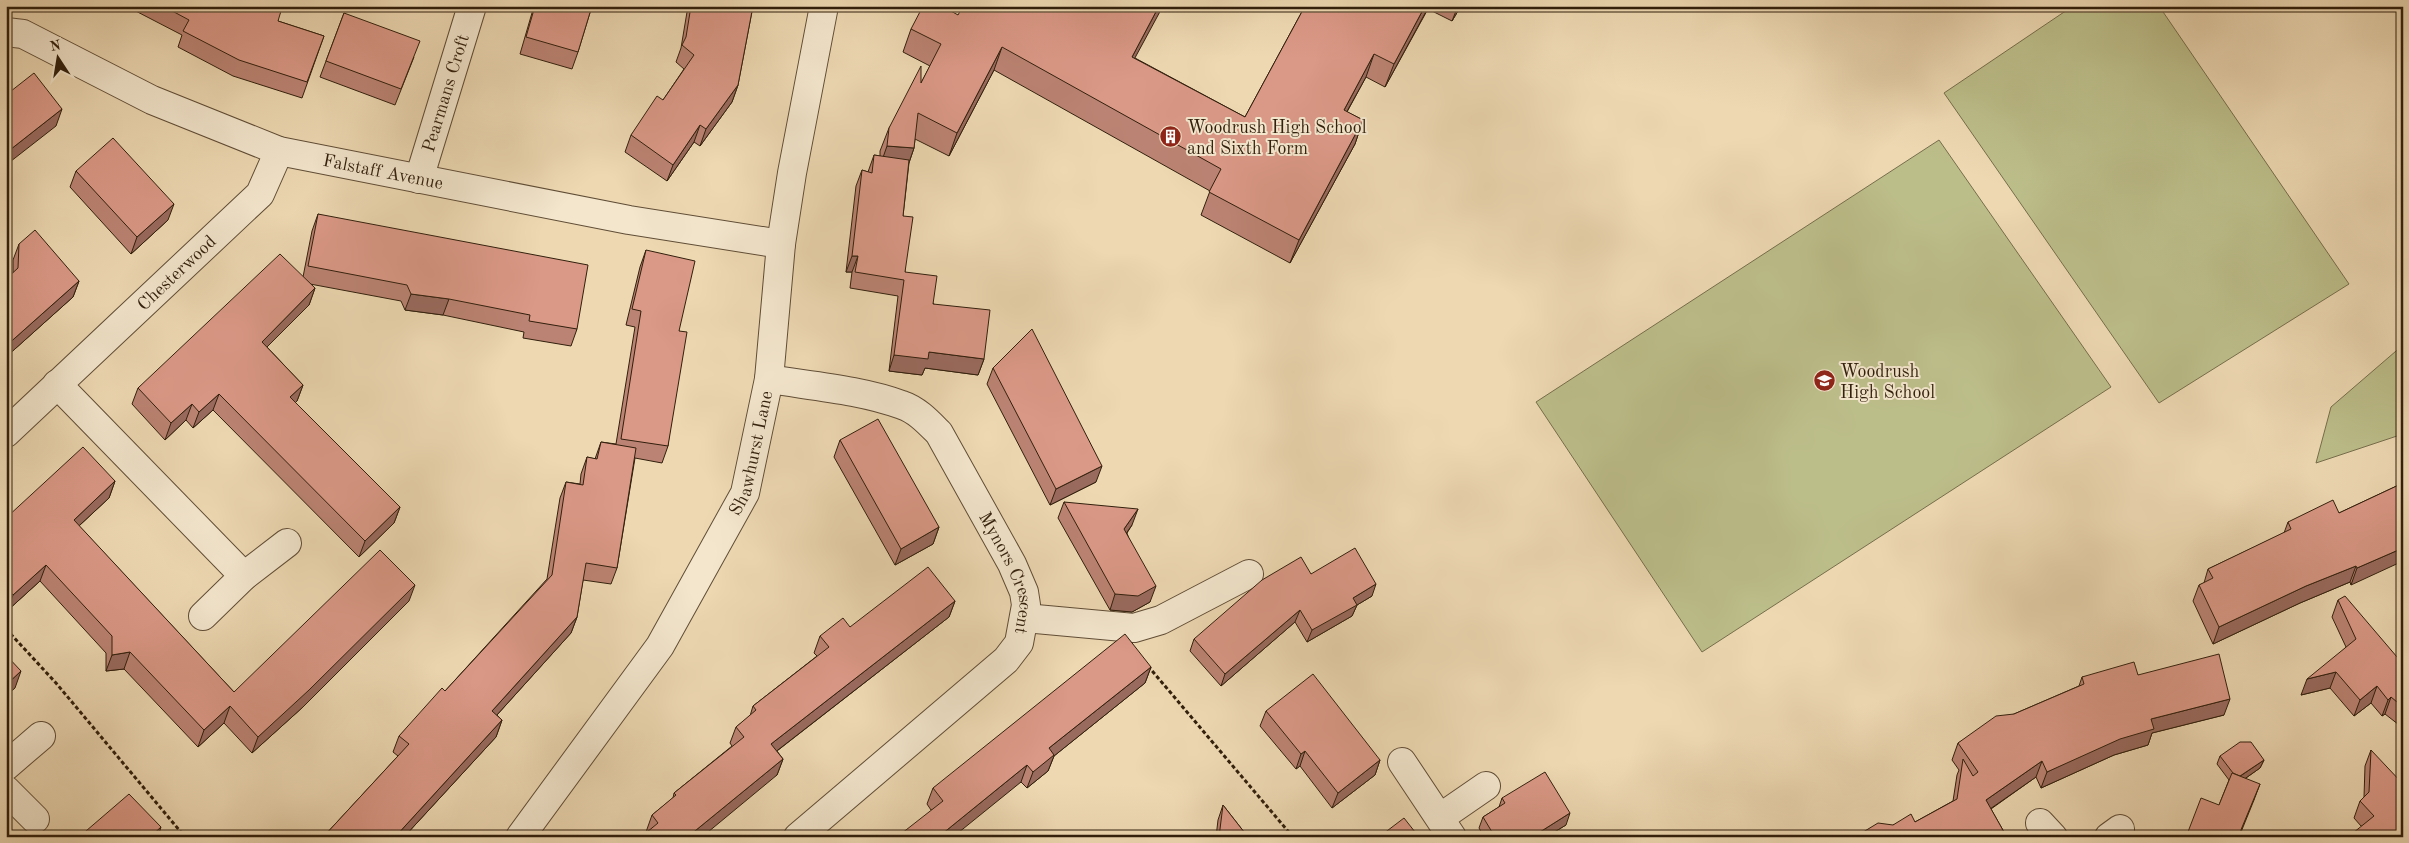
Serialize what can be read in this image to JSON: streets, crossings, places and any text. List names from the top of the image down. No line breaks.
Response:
{"streets":{"street":["Pearmans Croft","Falstaff Avenue","Chesterwood","Shawhurst Lane","Mynors Crescent"]},"crossings":[["Pearmans Croft","Falstaff Avenue"],["Falstaff Avenue","Chesterwood"],["Falstaff Avenue","Shawhurst Lane"],["Shawhurst Lane","Mynors Crescent"]],"places":{"building":["Woodrush High School and Sixth Form"],"school or university":["Woodrush High School"]},"north":"top"}
